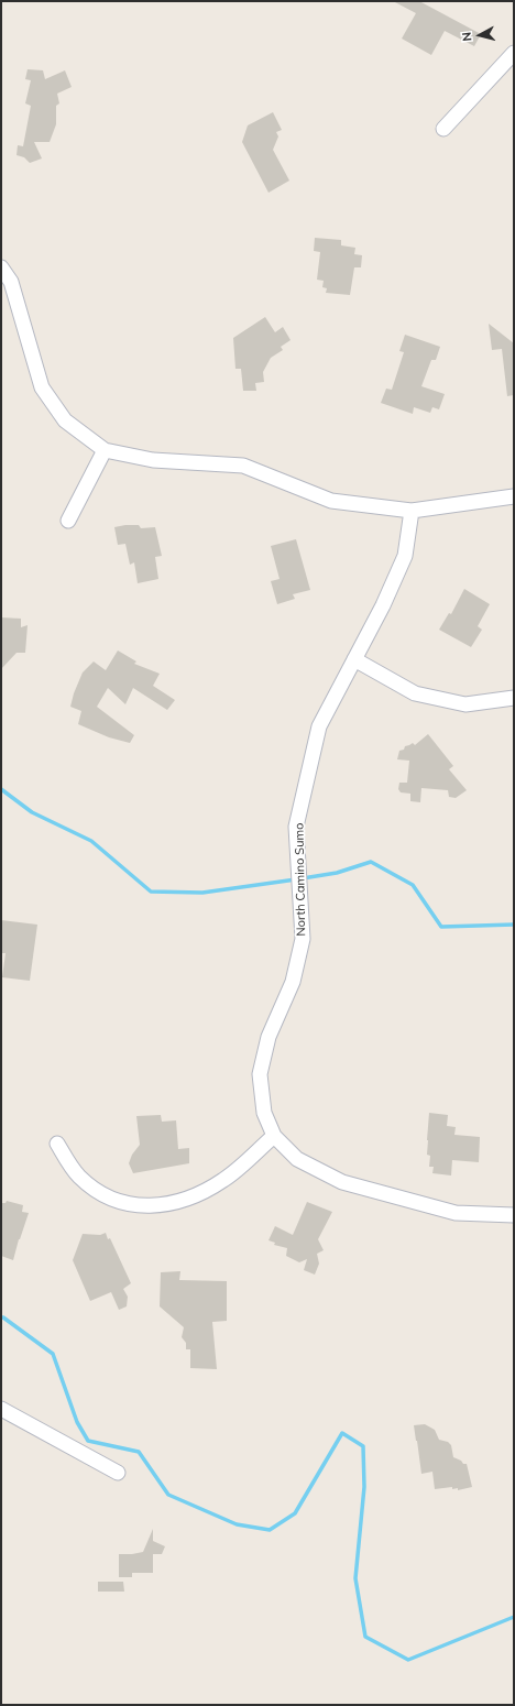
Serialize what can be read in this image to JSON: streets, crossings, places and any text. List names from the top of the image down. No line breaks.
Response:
{"streets":{"street":["North Camino Sumo"]},"north":"left"}
